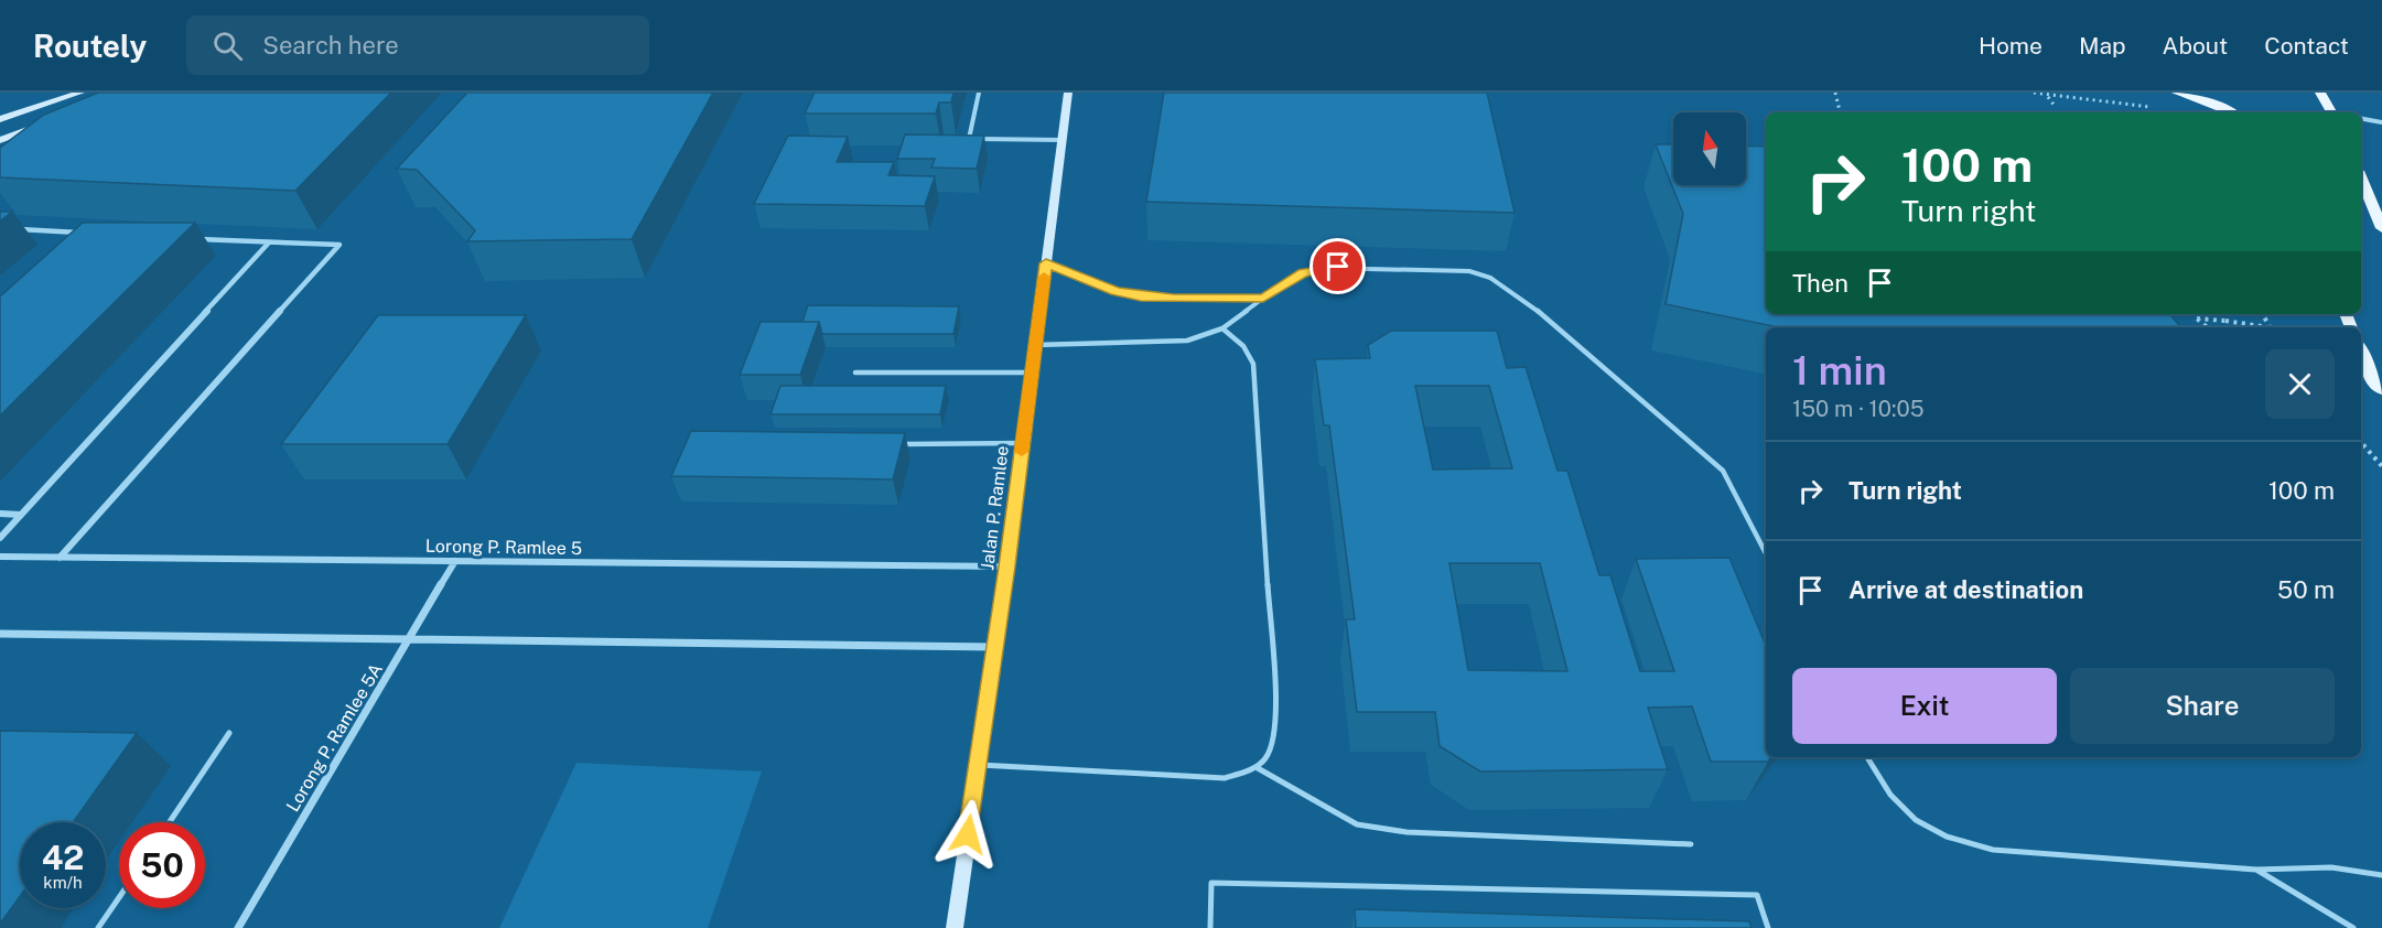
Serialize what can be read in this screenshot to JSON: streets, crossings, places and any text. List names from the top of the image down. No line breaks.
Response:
{"streets":{"main road":["Jalan P. Ramlee"],"street":["Lorong P. Ramlee 5","Lorong P. Ramlee 5A"]},"crossings":[["Jalan P. Ramlee","Lorong P. Ramlee 5"],["Lorong P. Ramlee 5","Lorong P. Ramlee 5A"]],"north":"top","page":{"header":"Routely","search":"Search here","nav":["Home","Map","About","Contact"],"turn":["100 m","Turn right"],"then":"Then","heading":["1 min","150 m · 10:05"],"list":[{"name":"Turn right","value":"100 m"},{"name":"Arrive at destination","value":"50 m"}],"buttons":["Exit","Share"],"speed":"42 km/h","limit":"50"}}
